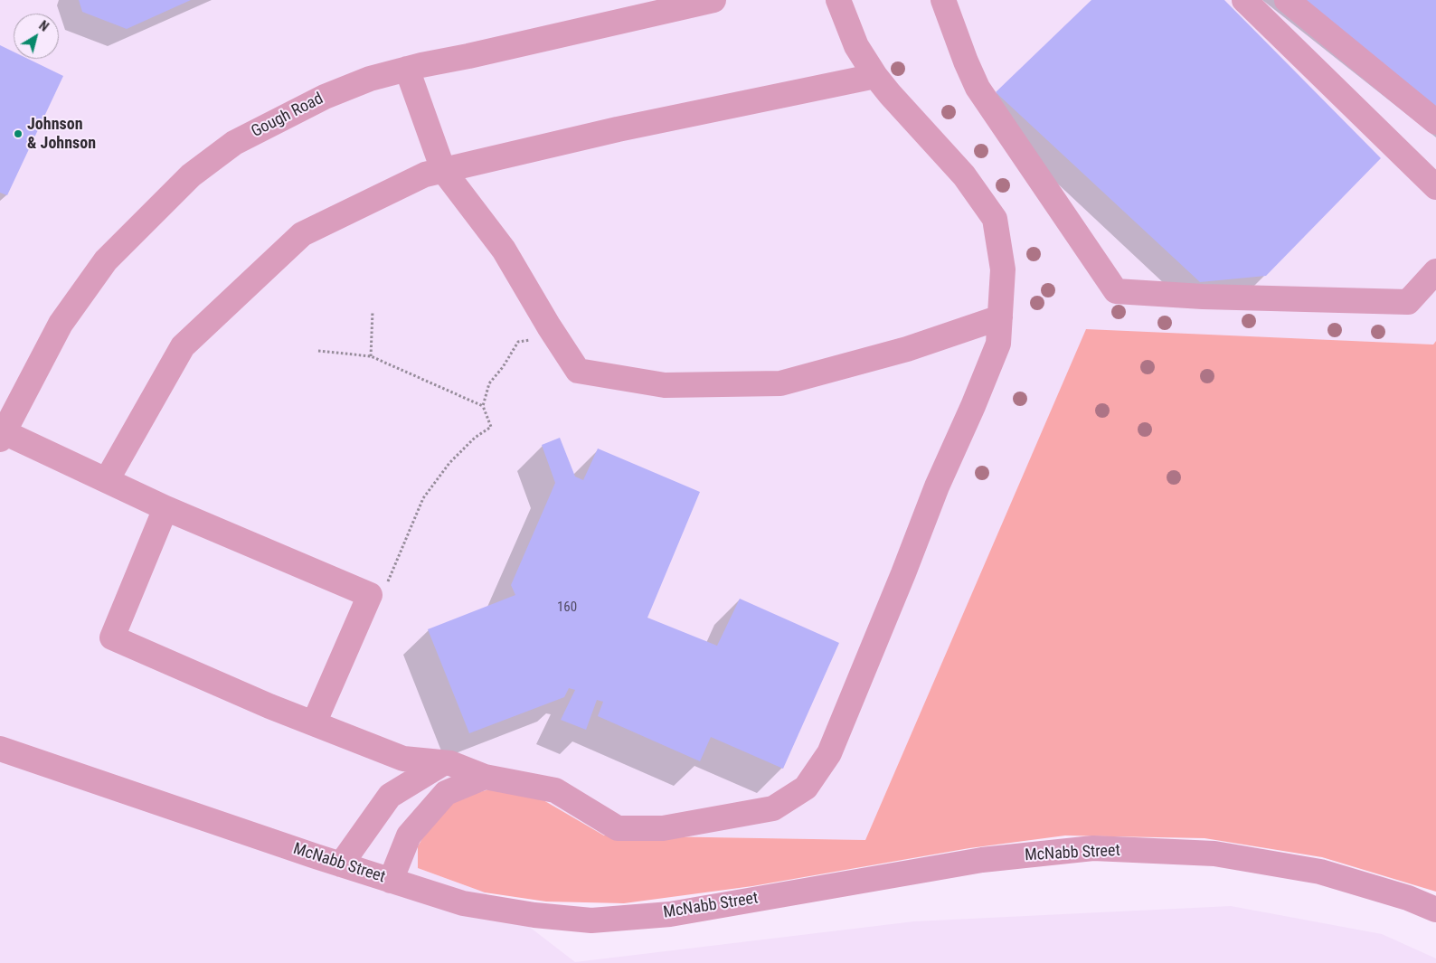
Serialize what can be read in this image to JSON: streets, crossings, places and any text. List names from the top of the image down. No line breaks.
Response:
{"streets":{"street":["Gough Road","McNabb Street"]},"places":["Johnson & Johnson"],"house_numbers":["160"],"north":"top right"}
